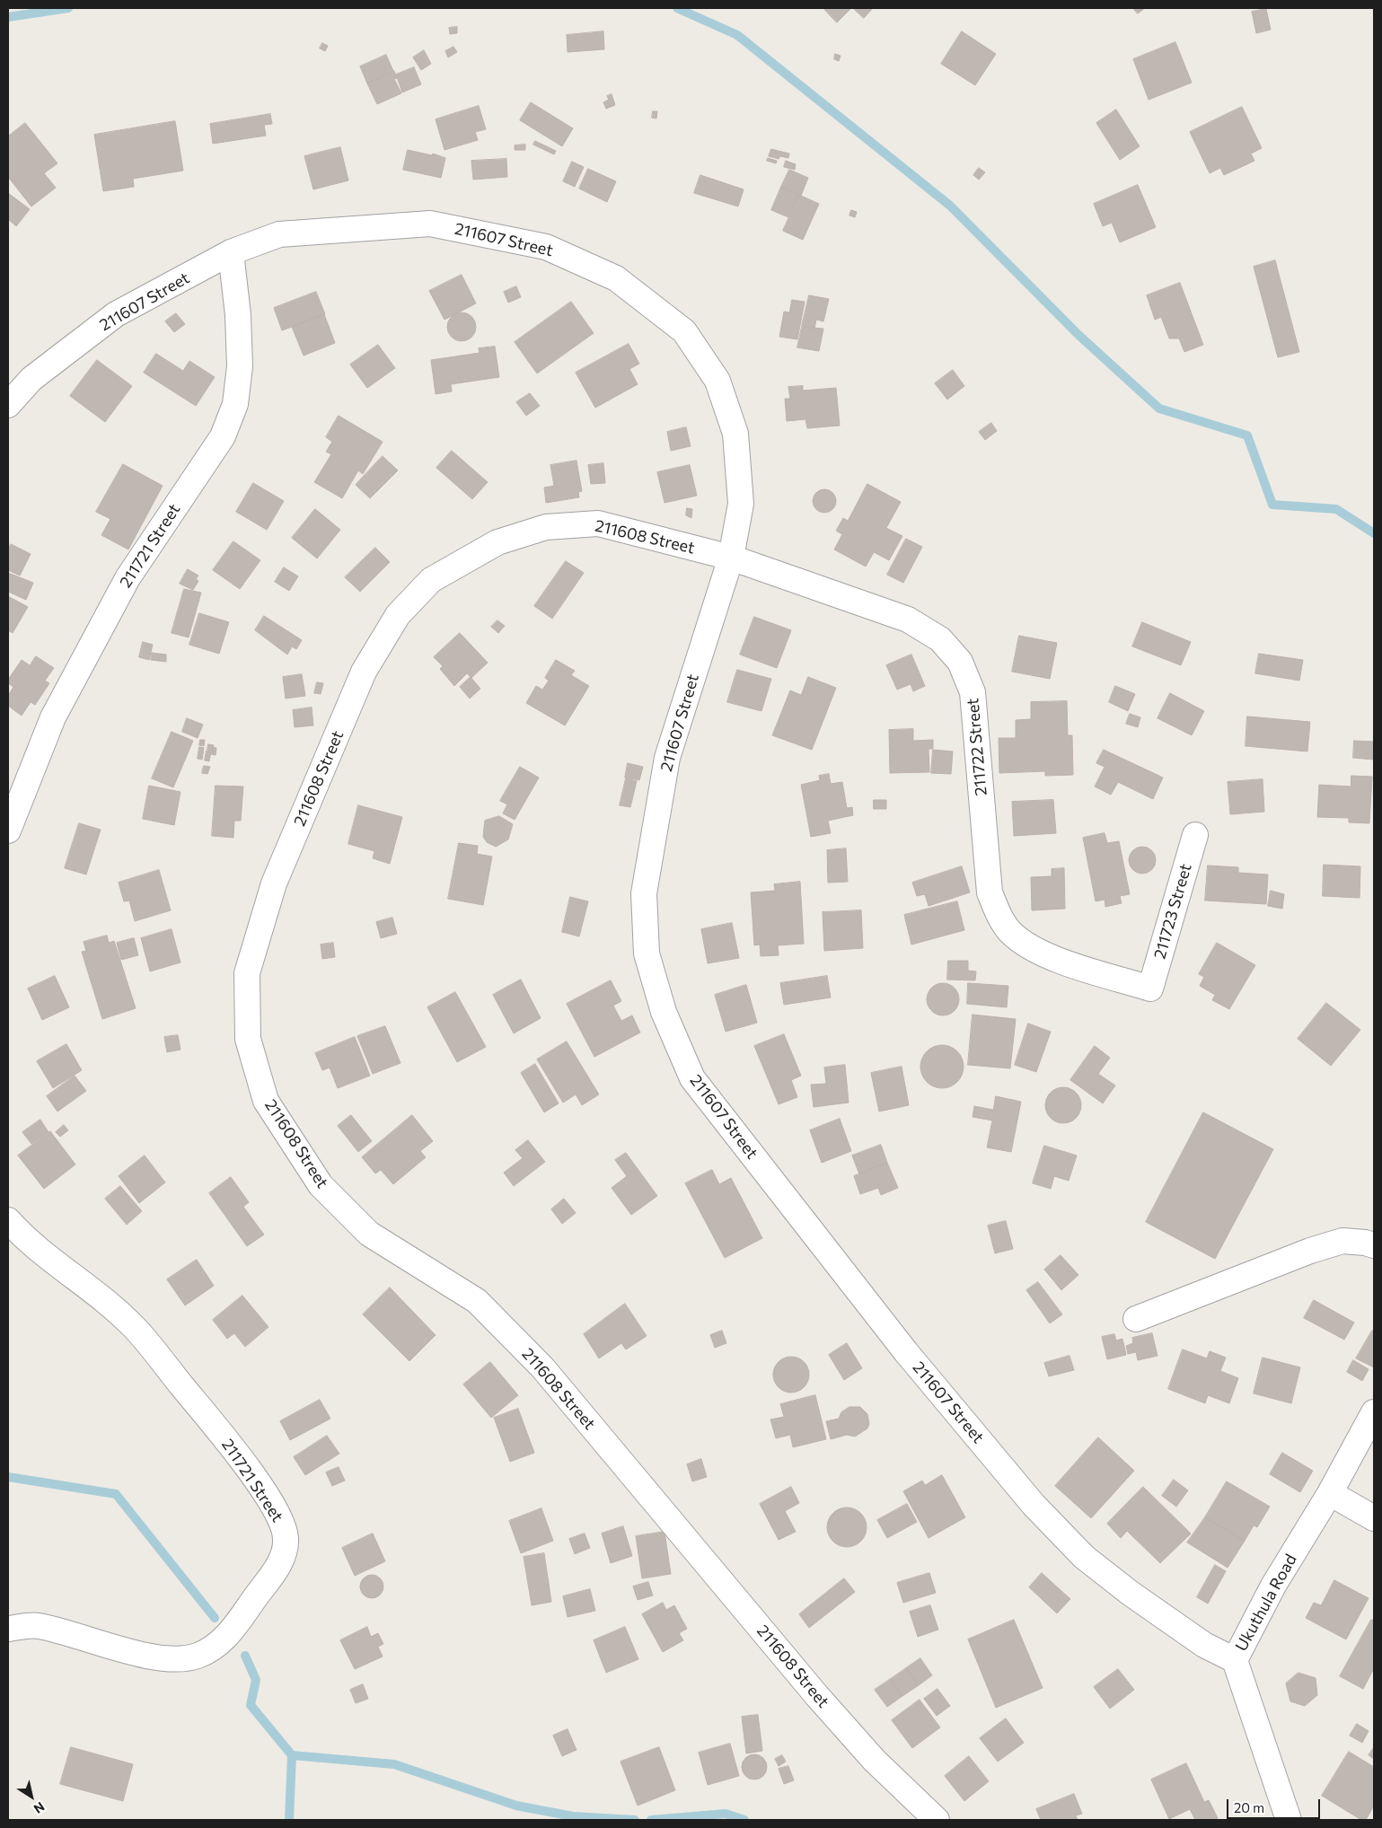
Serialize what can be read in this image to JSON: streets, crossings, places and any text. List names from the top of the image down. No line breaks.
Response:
{"streets":{"street":["211607 Street","211608 Street","211721 Street","211722 Street","211723 Street","Ukuthula Road"]},"crossings":[["211607 Street","211608 Street"],["211607 Street","211721 Street"],["211607 Street","211722 Street"],["211607 Street","Ukuthula Road"],["211608 Street","211722 Street"],["211722 Street","211723 Street"]],"scale_bar":"20 m","north":"bottom right"}
